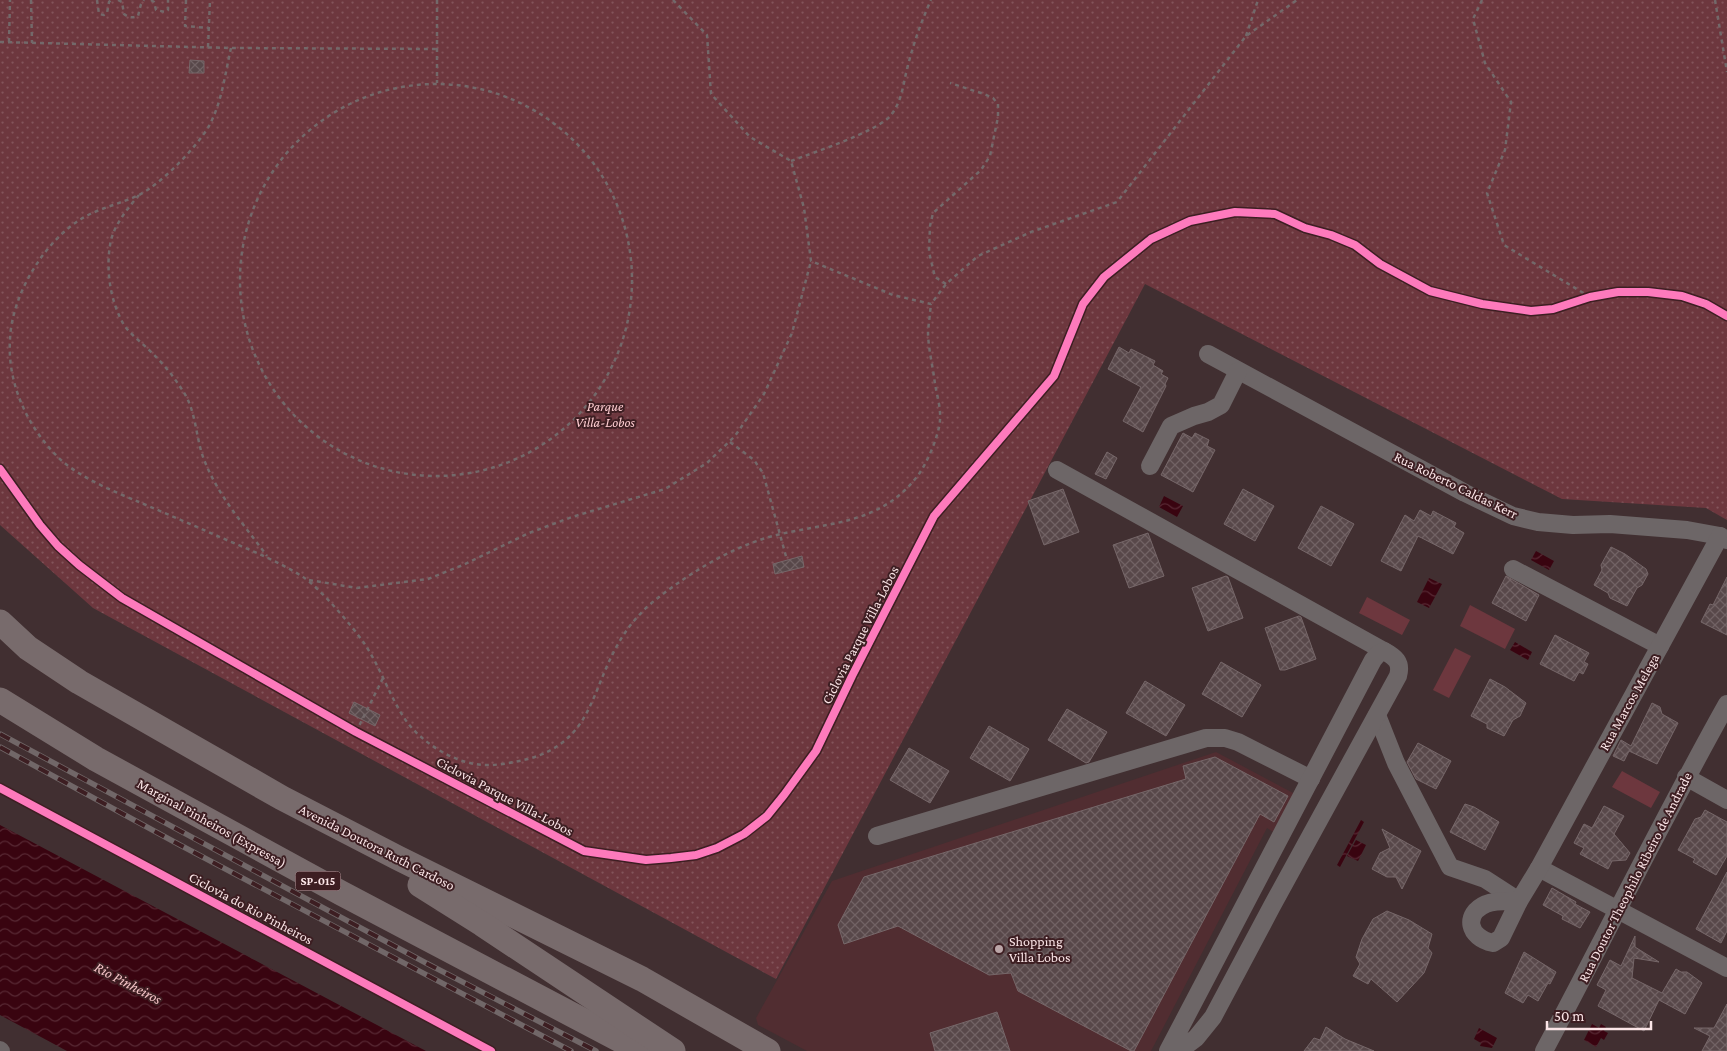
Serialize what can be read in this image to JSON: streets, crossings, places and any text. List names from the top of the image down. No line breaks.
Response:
{"streets":{"highway":["Marginal Pinheiros (Expressa)","Avenida Doutora Ruth Cardoso","SP-015"],"street":["Rua Roberto Caldas Kerr","Rua Marcos Melega","Rua Doutor Theophilo Ribeiro de Andrade"],"cycle path":["Ciclovia Parque Villa-Lobos","Ciclovia do Rio Pinheiros"]},"crossings":[["Rua Roberto Caldas Kerr","Rua Marcos Melega"]],"water":["Rio Pinheiros"],"parks":["Parque Villa-Lobos"],"places":["Shopping Villa Lobos"],"scale_bar":"50 m"}
